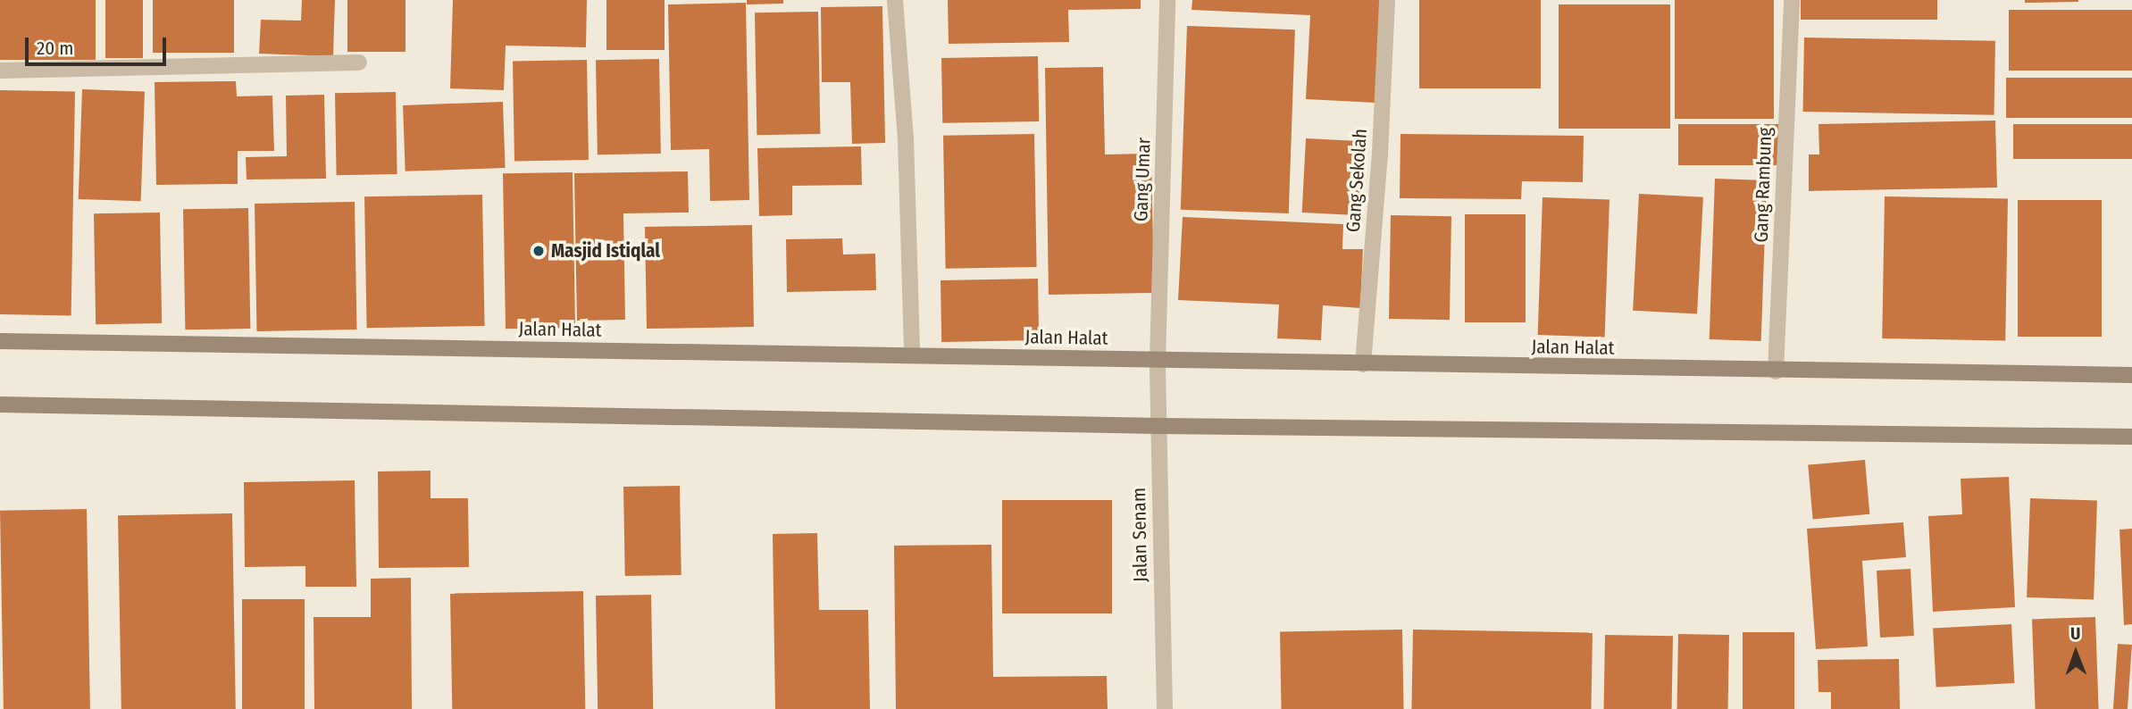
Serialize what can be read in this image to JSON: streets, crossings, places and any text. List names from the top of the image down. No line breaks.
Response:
{"streets":{"main road":["Jalan Halat"],"street":["Gang Umar","Gang Sekolah","Gang Rambung","Jalan Senam"]},"crossings":[["Gang Umar","Jalan Halat"],["Gang Umar","Jalan Senam"],["Gang Sekolah","Jalan Halat"],["Gang Rambung","Jalan Halat"],["Jalan Halat","Jalan Senam"]],"places":["Masjid Istiqlal"],"scale_bar":"20 m","north":"top"}
